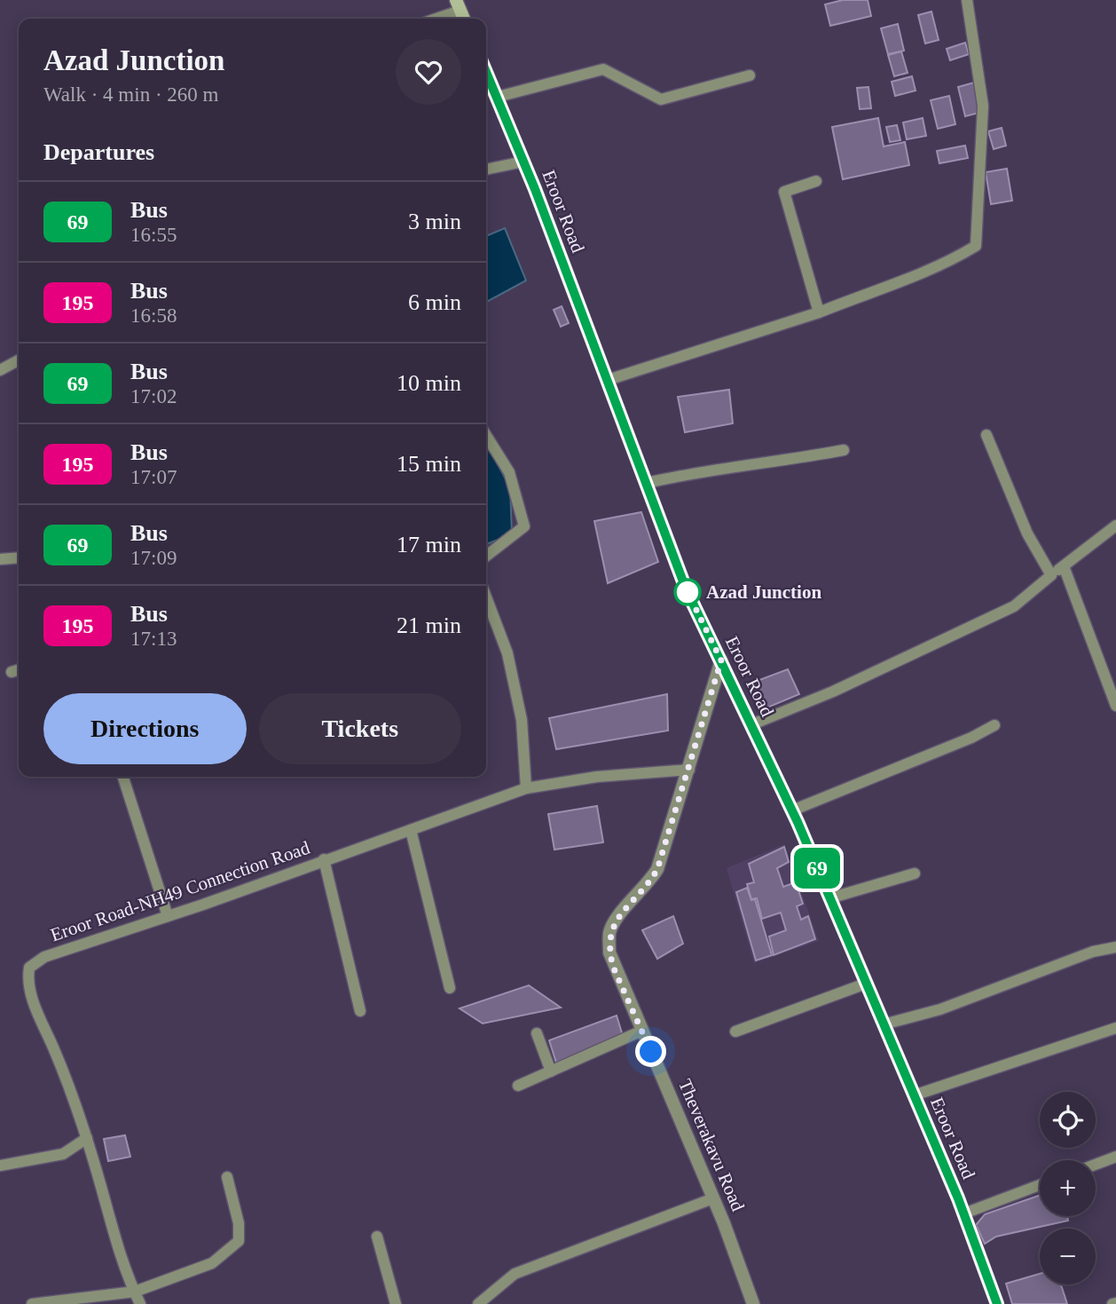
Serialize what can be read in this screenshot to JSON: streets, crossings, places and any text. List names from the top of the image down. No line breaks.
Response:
{"streets":{"main road":["Eroor Road"],"street":["Eroor Road-NH49 Connection Road","Theverakavu Road"]},"crossings":[["Eroor Road","Theverakavu Road"],["Eroor Road-NH49 Connection Road","Theverakavu Road"]],"places":["Azad Junction"],"lines":["bus line 69"],"page":{"on_map":"69","heading":[["Azad Junction","Walk · 4 min · 260 m"],"Departures"],"list":[{"mark":"69","name":"Bus","note":"16:55","value":"3 min"},{"mark":"195","name":"Bus","note":"16:58","value":"6 min"},{"mark":"69","name":"Bus","note":"17:02","value":"10 min"},{"mark":"195","name":"Bus","note":"17:07","value":"15 min"},{"mark":"69","name":"Bus","note":"17:09","value":"17 min"},{"mark":"195","name":"Bus","note":"17:13","value":"21 min"}],"buttons":["Directions","Tickets"],"map_buttons":["+","−"]}}
